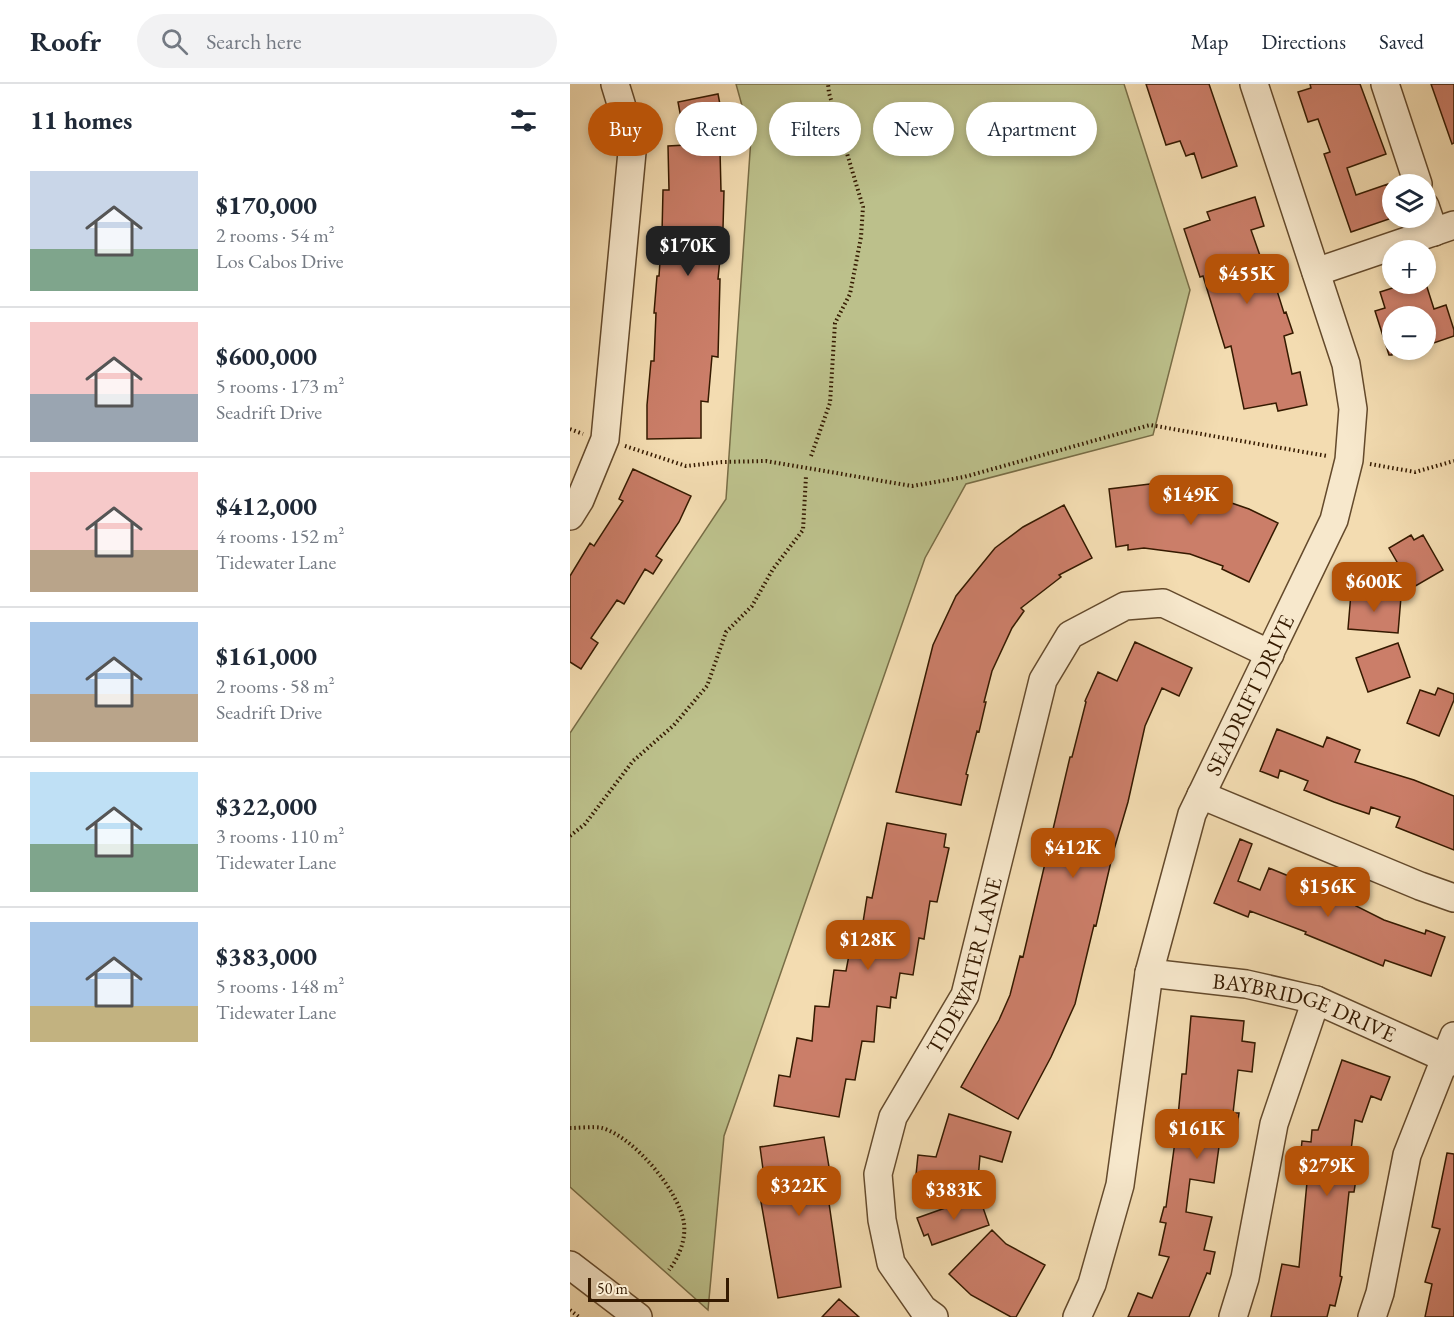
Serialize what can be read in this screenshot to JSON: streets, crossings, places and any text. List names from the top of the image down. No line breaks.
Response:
{"streets":{"street":["SEADRIFT DRIVE","TIDEWATER LANE","BAYBRIDGE DRIVE"]},"crossings":[["SEADRIFT DRIVE","TIDEWATER LANE"],["SEADRIFT DRIVE","BAYBRIDGE DRIVE"]],"scale_bar":"50 m","page":{"header":"Roofr","search":"Search here","nav":["Map","Directions","Saved"],"heading":"11 homes","chip":["Buy","Rent","Filters","New","Apartment"],"list":[{"name":"$170,000","note":"2 rooms · 54 m² · Los Cabos Drive"},{"name":"$600,000","note":"5 rooms · 173 m² · Seadrift Drive"},{"name":"$412,000","note":"4 rooms · 152 m² · Tidewater Lane"},{"name":"$161,000","note":"2 rooms · 58 m² · Seadrift Drive"},{"name":"$322,000","note":"3 rooms · 110 m² · Tidewater Lane"},{"name":"$383,000","note":"5 rooms · 148 m² · Tidewater Lane"}],"map_buttons":["+","−"],"price":["$170K","$455K","$149K","$600K","$412K","$156K","$128K","$161K","$279K","$322K","$383K"],"scale":"50 m"}}
